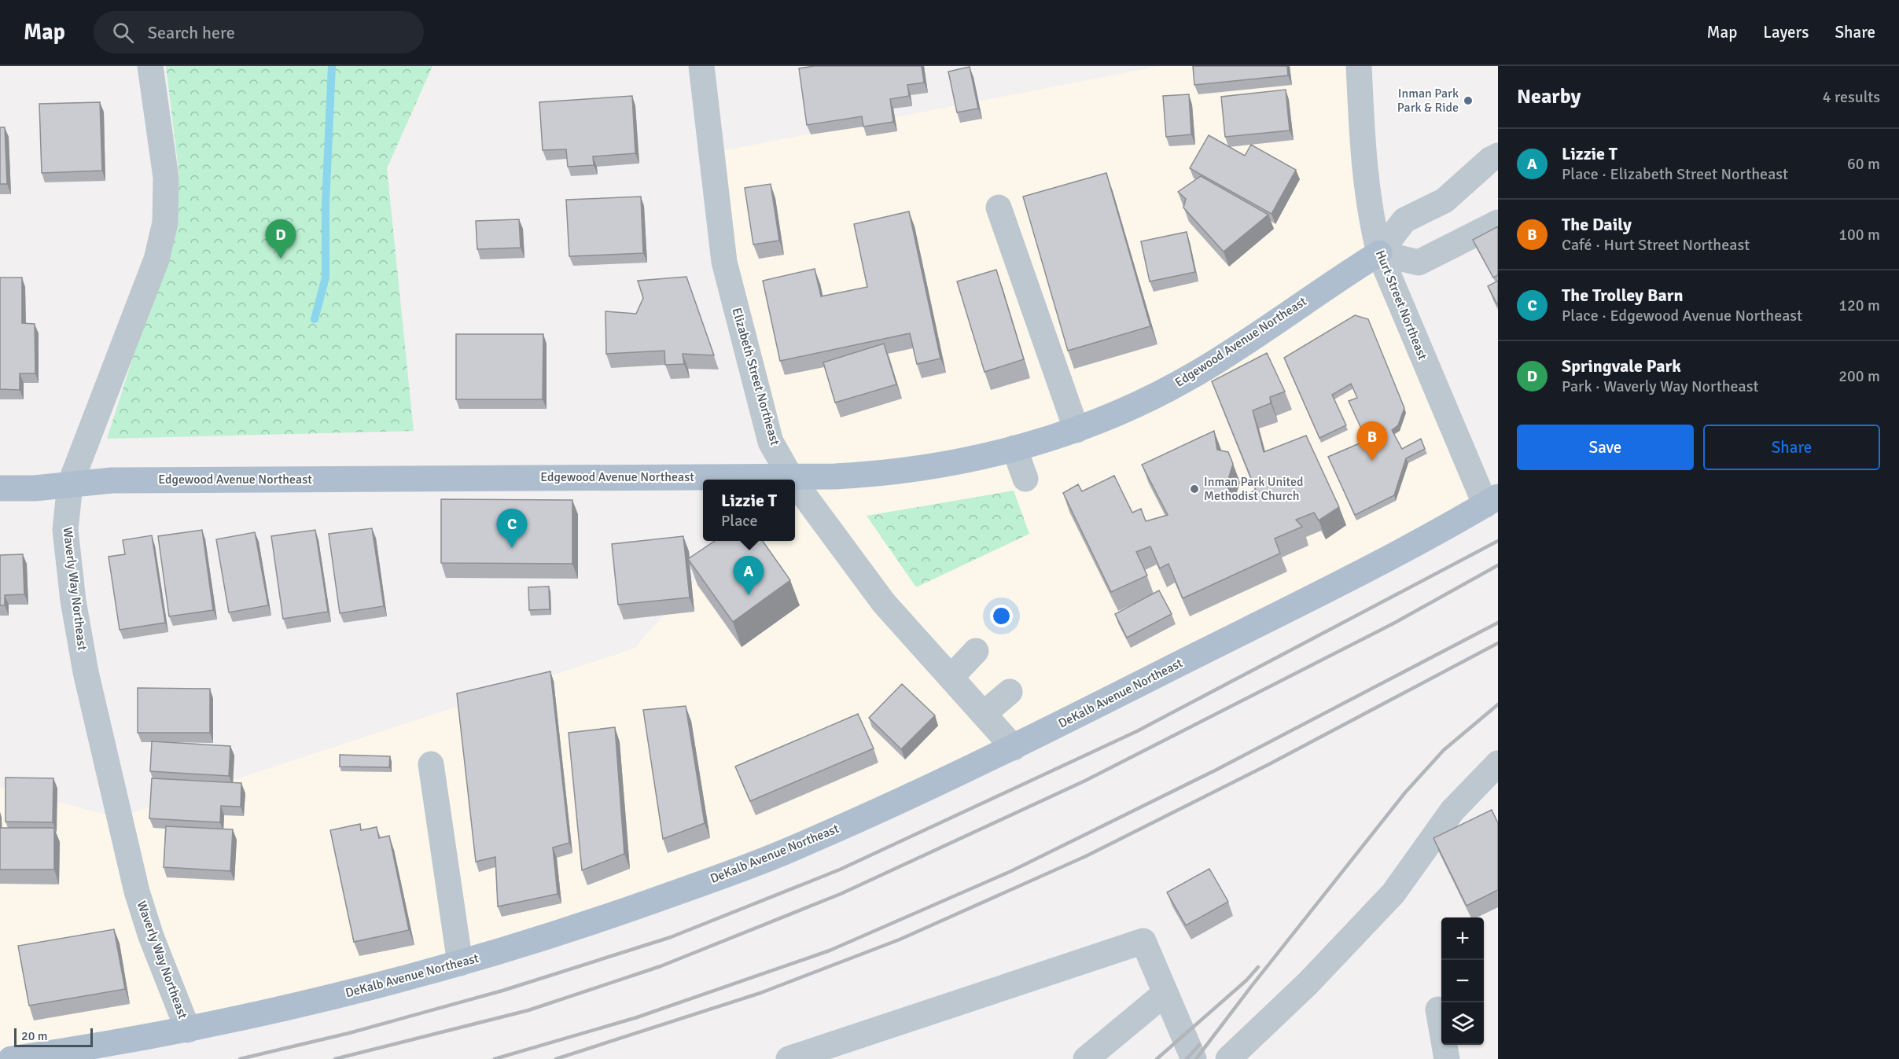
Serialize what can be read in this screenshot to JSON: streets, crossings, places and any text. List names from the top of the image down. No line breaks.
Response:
{"streets":{"main road":["Edgewood Avenue Northeast","DeKalb Avenue Northeast"],"street":["Hurt Street Northeast","Elizabeth Street Northeast","Waverly Way Northeast"]},"crossings":[["Hurt Street Northeast","Edgewood Avenue Northeast"],["Hurt Street Northeast","DeKalb Avenue Northeast"],["Edgewood Avenue Northeast","Elizabeth Street Northeast"],["Edgewood Avenue Northeast","Waverly Way Northeast"],["Elizabeth Street Northeast","DeKalb Avenue Northeast"],["Waverly Way Northeast","DeKalb Avenue Northeast"]],"places":["Inman Park Park & Ride","Inman Park United Methodist Church"],"scale_bar":"20 m","page":{"header":"Map","search":"Search here","nav":["Map","Layers","Share"],"heading":["Nearby","4 results"],"list":[{"mark":"A","name":"Lizzie T","note":"Place · Elizabeth Street Northeast","value":"60 m"},{"mark":"B","name":"The Daily","note":"Café · Hurt Street Northeast","value":"100 m"},{"mark":"C","name":"The Trolley Barn","note":"Place · Edgewood Avenue Northeast","value":"120 m"},{"mark":"D","name":"Springvale Park","note":"Park · Waverly Way Northeast","value":"200 m"}],"pins":["D","B","C","A"],"buttons":["Save","Share"],"popup":["Lizzie T","Place"],"map_buttons":["+","−"],"scale":"20 m"}}
